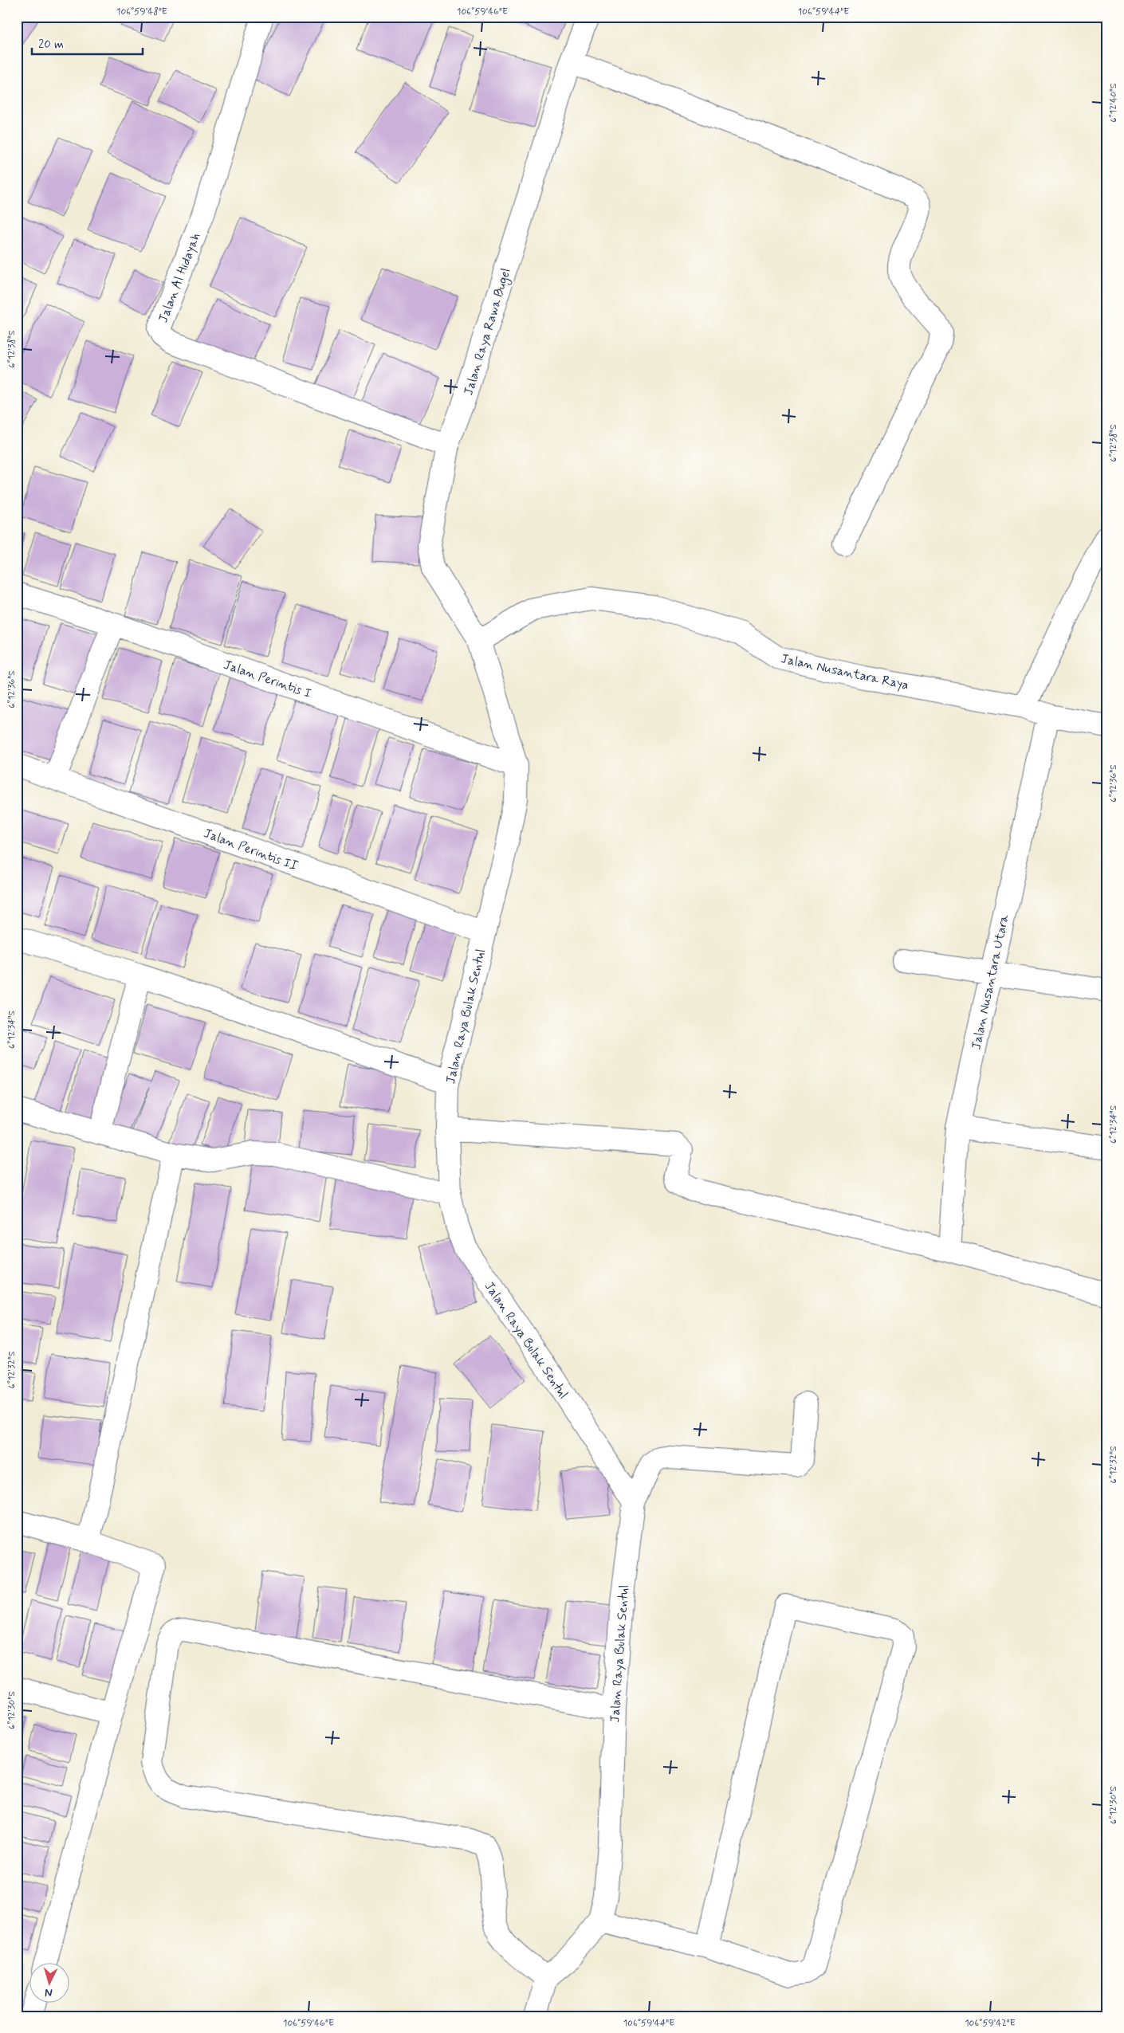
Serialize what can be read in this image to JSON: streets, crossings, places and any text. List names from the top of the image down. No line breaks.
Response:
{"streets":{"street":["Jalan Al Hidayah","Jalan Raya Rawa Bugel","Jalan Nusantara Raya","Jalan Perintis I","Jalan Perintis II","Jalan Nusantara Utara","Jalan Raya Bulak Sentul"]},"crossings":[["Jalan Al Hidayah","Jalan Raya Rawa Bugel"],["Jalan Raya Rawa Bugel","Jalan Nusantara Raya"],["Jalan Raya Rawa Bugel","Jalan Raya Bulak Sentul"],["Jalan Nusantara Raya","Jalan Nusantara Utara"],["Jalan Nusantara Raya","Jalan Raya Bulak Sentul"],["Jalan Perintis I","Jalan Raya Bulak Sentul"],["Jalan Perintis II","Jalan Raya Bulak Sentul"]],"scale_bar":"20 m","north":"bottom","coordinates":["106°59'48\"E","106°59'46\"E","106°59'44\"E","6°12'40\"S","6°12'38\"S","6°12'36\"S","6°12'34\"S","6°12'32\"S","6°12'30\"S","106°59'42\"E"]}
